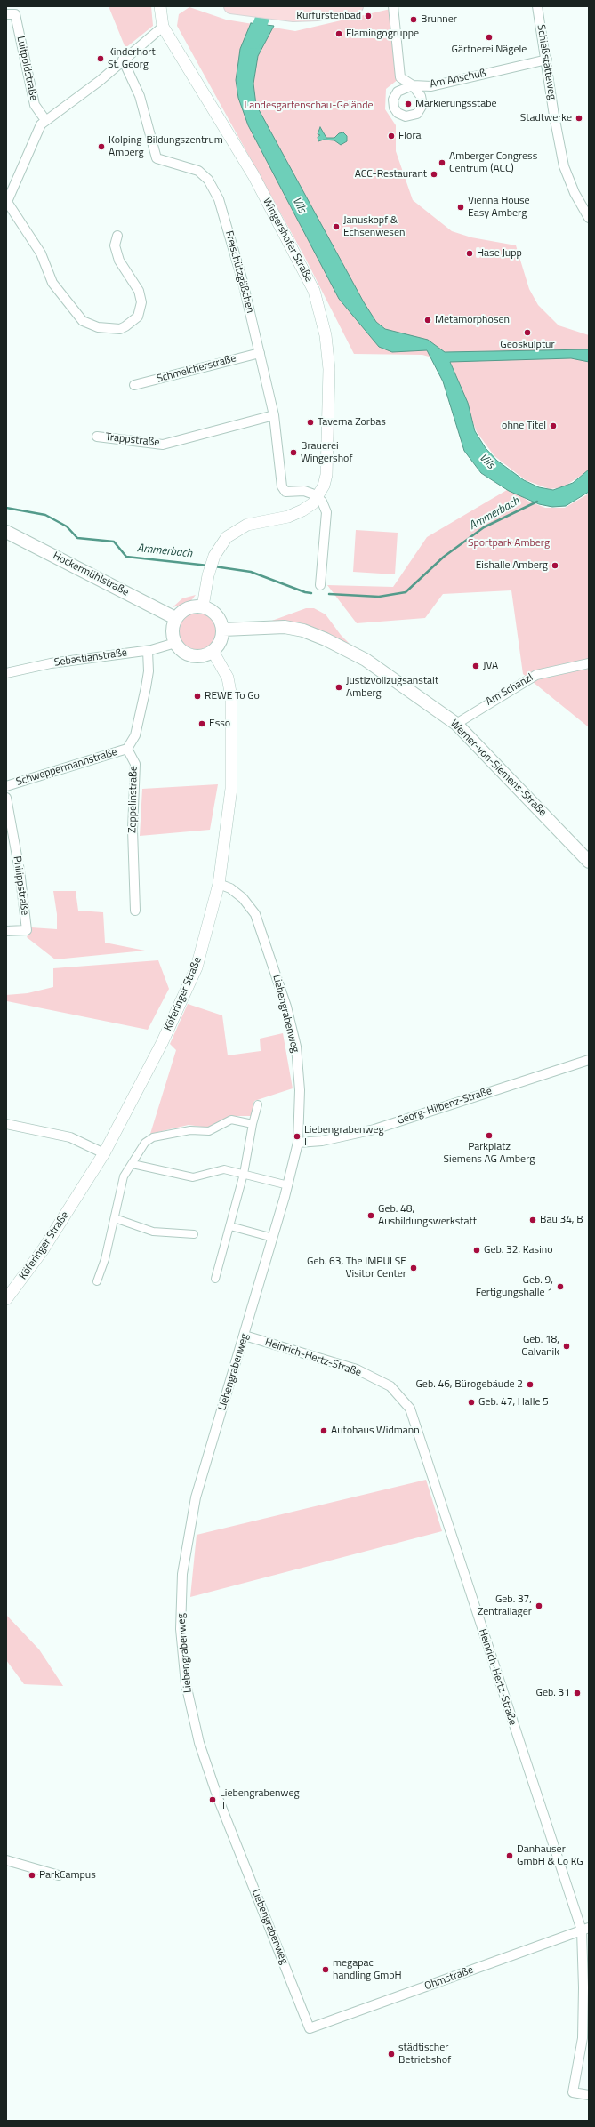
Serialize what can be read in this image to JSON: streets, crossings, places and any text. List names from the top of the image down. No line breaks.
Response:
{"streets":{"main road":["Hockermühlstraße","Werner-von-Siemens-Straße"],"street":["Schießstätteweg","Luitpoldstraße","Am Anschuß","Wingershofer Straße","Freischützgäßchen","Schmelcherstraße","Trappstraße","Sebastianstraße","Am Schanzl","Schweppermannstraße","Zeppelinstraße","Philippstraße","Köferinger Straße","Liebengrabenweg","Georg-Hilbenz-Straße","Heinrich-Hertz-Straße","Ohmstraße"]},"crossings":[["Schießstätteweg","Am Anschuß"],["Wingershofer Straße","Freischützgäßchen"],["Wingershofer Straße","Hockermühlstraße"],["Wingershofer Straße","Sebastianstraße"],["Wingershofer Straße","Werner-von-Siemens-Straße"],["Wingershofer Straße","Köferinger Straße"],["Freischützgäßchen","Schmelcherstraße"],["Freischützgäßchen","Trappstraße"],["Hockermühlstraße","Sebastianstraße"],["Hockermühlstraße","Werner-von-Siemens-Straße"],["Hockermühlstraße","Köferinger Straße"],["Sebastianstraße","Werner-von-Siemens-Straße"],["Sebastianstraße","Köferinger Straße"],["Am Schanzl","Werner-von-Siemens-Straße"],["Schweppermannstraße","Zeppelinstraße"],["Werner-von-Siemens-Straße","Köferinger Straße"],["Köferinger Straße","Liebengrabenweg"],["Liebengrabenweg","Georg-Hilbenz-Straße"],["Liebengrabenweg","Heinrich-Hertz-Straße"],["Liebengrabenweg","Ohmstraße"],["Heinrich-Hertz-Straße","Ohmstraße"]],"water":["Vils","Ammerbach"],"parks":["Landesgartenschau-Gelände","Sportpark Amberg"],"places":["Kurfürstenbad","Brunner","Flamingogruppe","Gärtnerei Nägele","Kinderhort St. Georg","Markierungsstäbe","Stadtwerke","Flora","Kolping-Bildungszentrum Amberg","Amberger Congress Centrum (ACC)","ACC-Restaurant","Vienna House Easy Amberg","Januskopf & Echsenwesen","Hase Jupp","Metamorphosen","Geoskulptur","Taverna Zorbas","ohne Titel","Brauerei Wingershof","Eishalle Amberg","JVA","Justizvollzugsanstalt Amberg","REWE To Go","Esso","Parkplatz Siemens AG Amberg","Liebengrabenweg I","Geb. 48, Ausbildungswerkstatt","Bau 34, B","Geb. 32, Kasino","Geb. 63, The IMPULSE Visitor Center","Geb. 9, Fertigungshalle 1","Geb. 18, Galvanik","Geb. 46, Bürogebäude 2","Geb. 47, Halle 5","Autohaus Widmann","Geb. 37, Zentrallager","Geb. 31","Liebengrabenweg II","Danhauser GmbH & Co KG","ParkCampus","megapac handling GmbH","städtischer Betriebshof"]}
